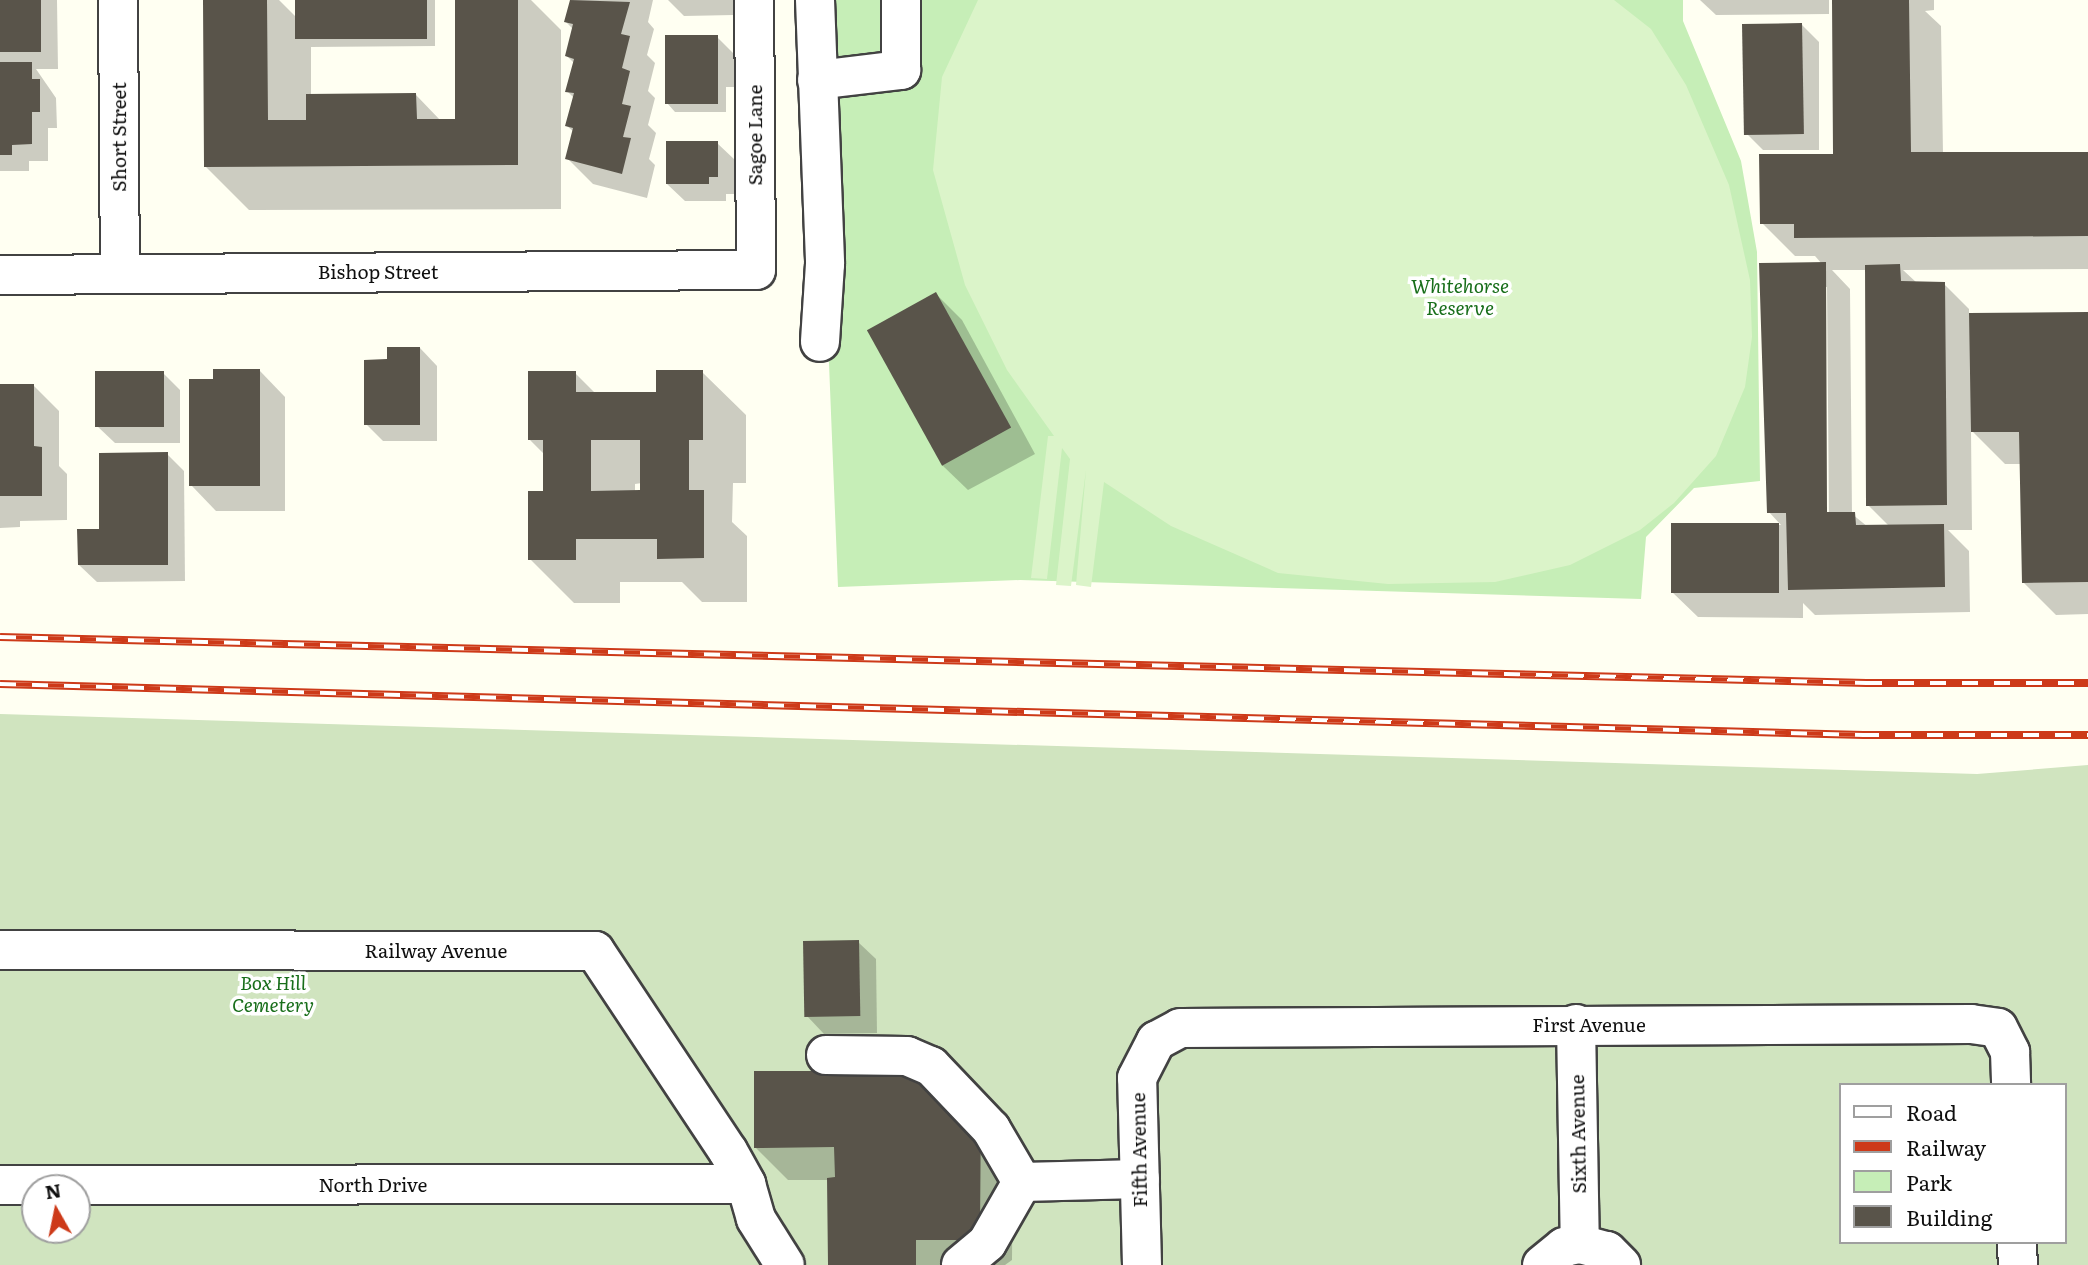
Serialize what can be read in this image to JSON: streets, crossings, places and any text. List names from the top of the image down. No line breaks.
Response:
{"streets":{"street":["Sagoe Lane","Short Street","Bishop Street","Railway Avenue","First Avenue","Sixth Avenue","Fifth Avenue","North Drive"]},"crossings":[["Sagoe Lane","Bishop Street"],["Short Street","Bishop Street"],["Railway Avenue","North Drive"],["First Avenue","Sixth Avenue"],["First Avenue","Fifth Avenue"]],"parks":["Whitehorse Reserve","Box Hill Cemetery"],"legend":["Road","Railway","Park","Building"],"north":"top"}
